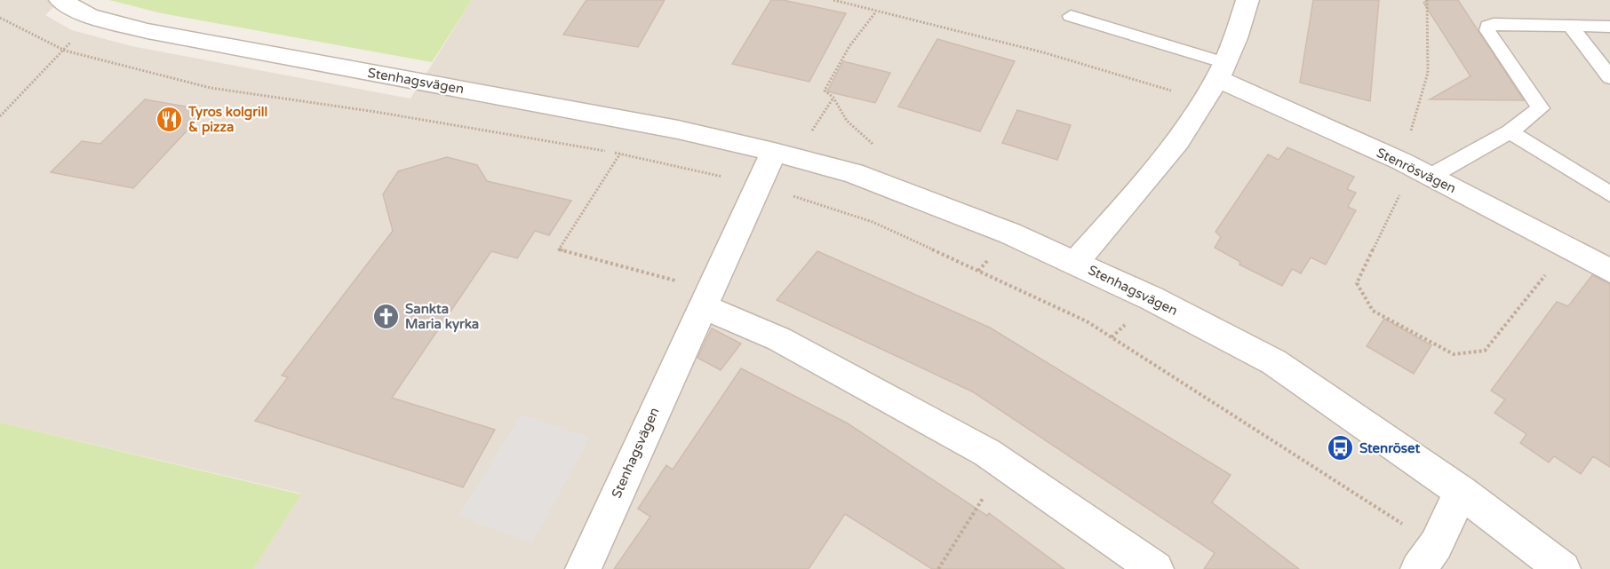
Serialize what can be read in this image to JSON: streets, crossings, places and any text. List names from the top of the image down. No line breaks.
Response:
{"streets":{"street":["Stenhagsvägen","Stenrösvägen"]},"places":{"restaurant":["Tyros kolgrill & pizza"],"church":["Sankta Maria kyrka"],"bus stop":["Stenröset"]}}
